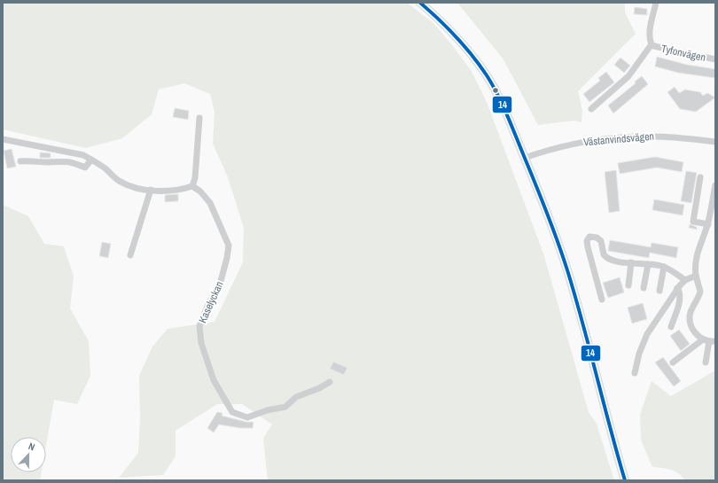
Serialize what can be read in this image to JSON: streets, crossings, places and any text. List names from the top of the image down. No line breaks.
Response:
{"streets":{"street":["Tyfonvägen","Västanvindsvägen","Kaselyckan"]},"lines":["transit line 14"],"north":"top"}
